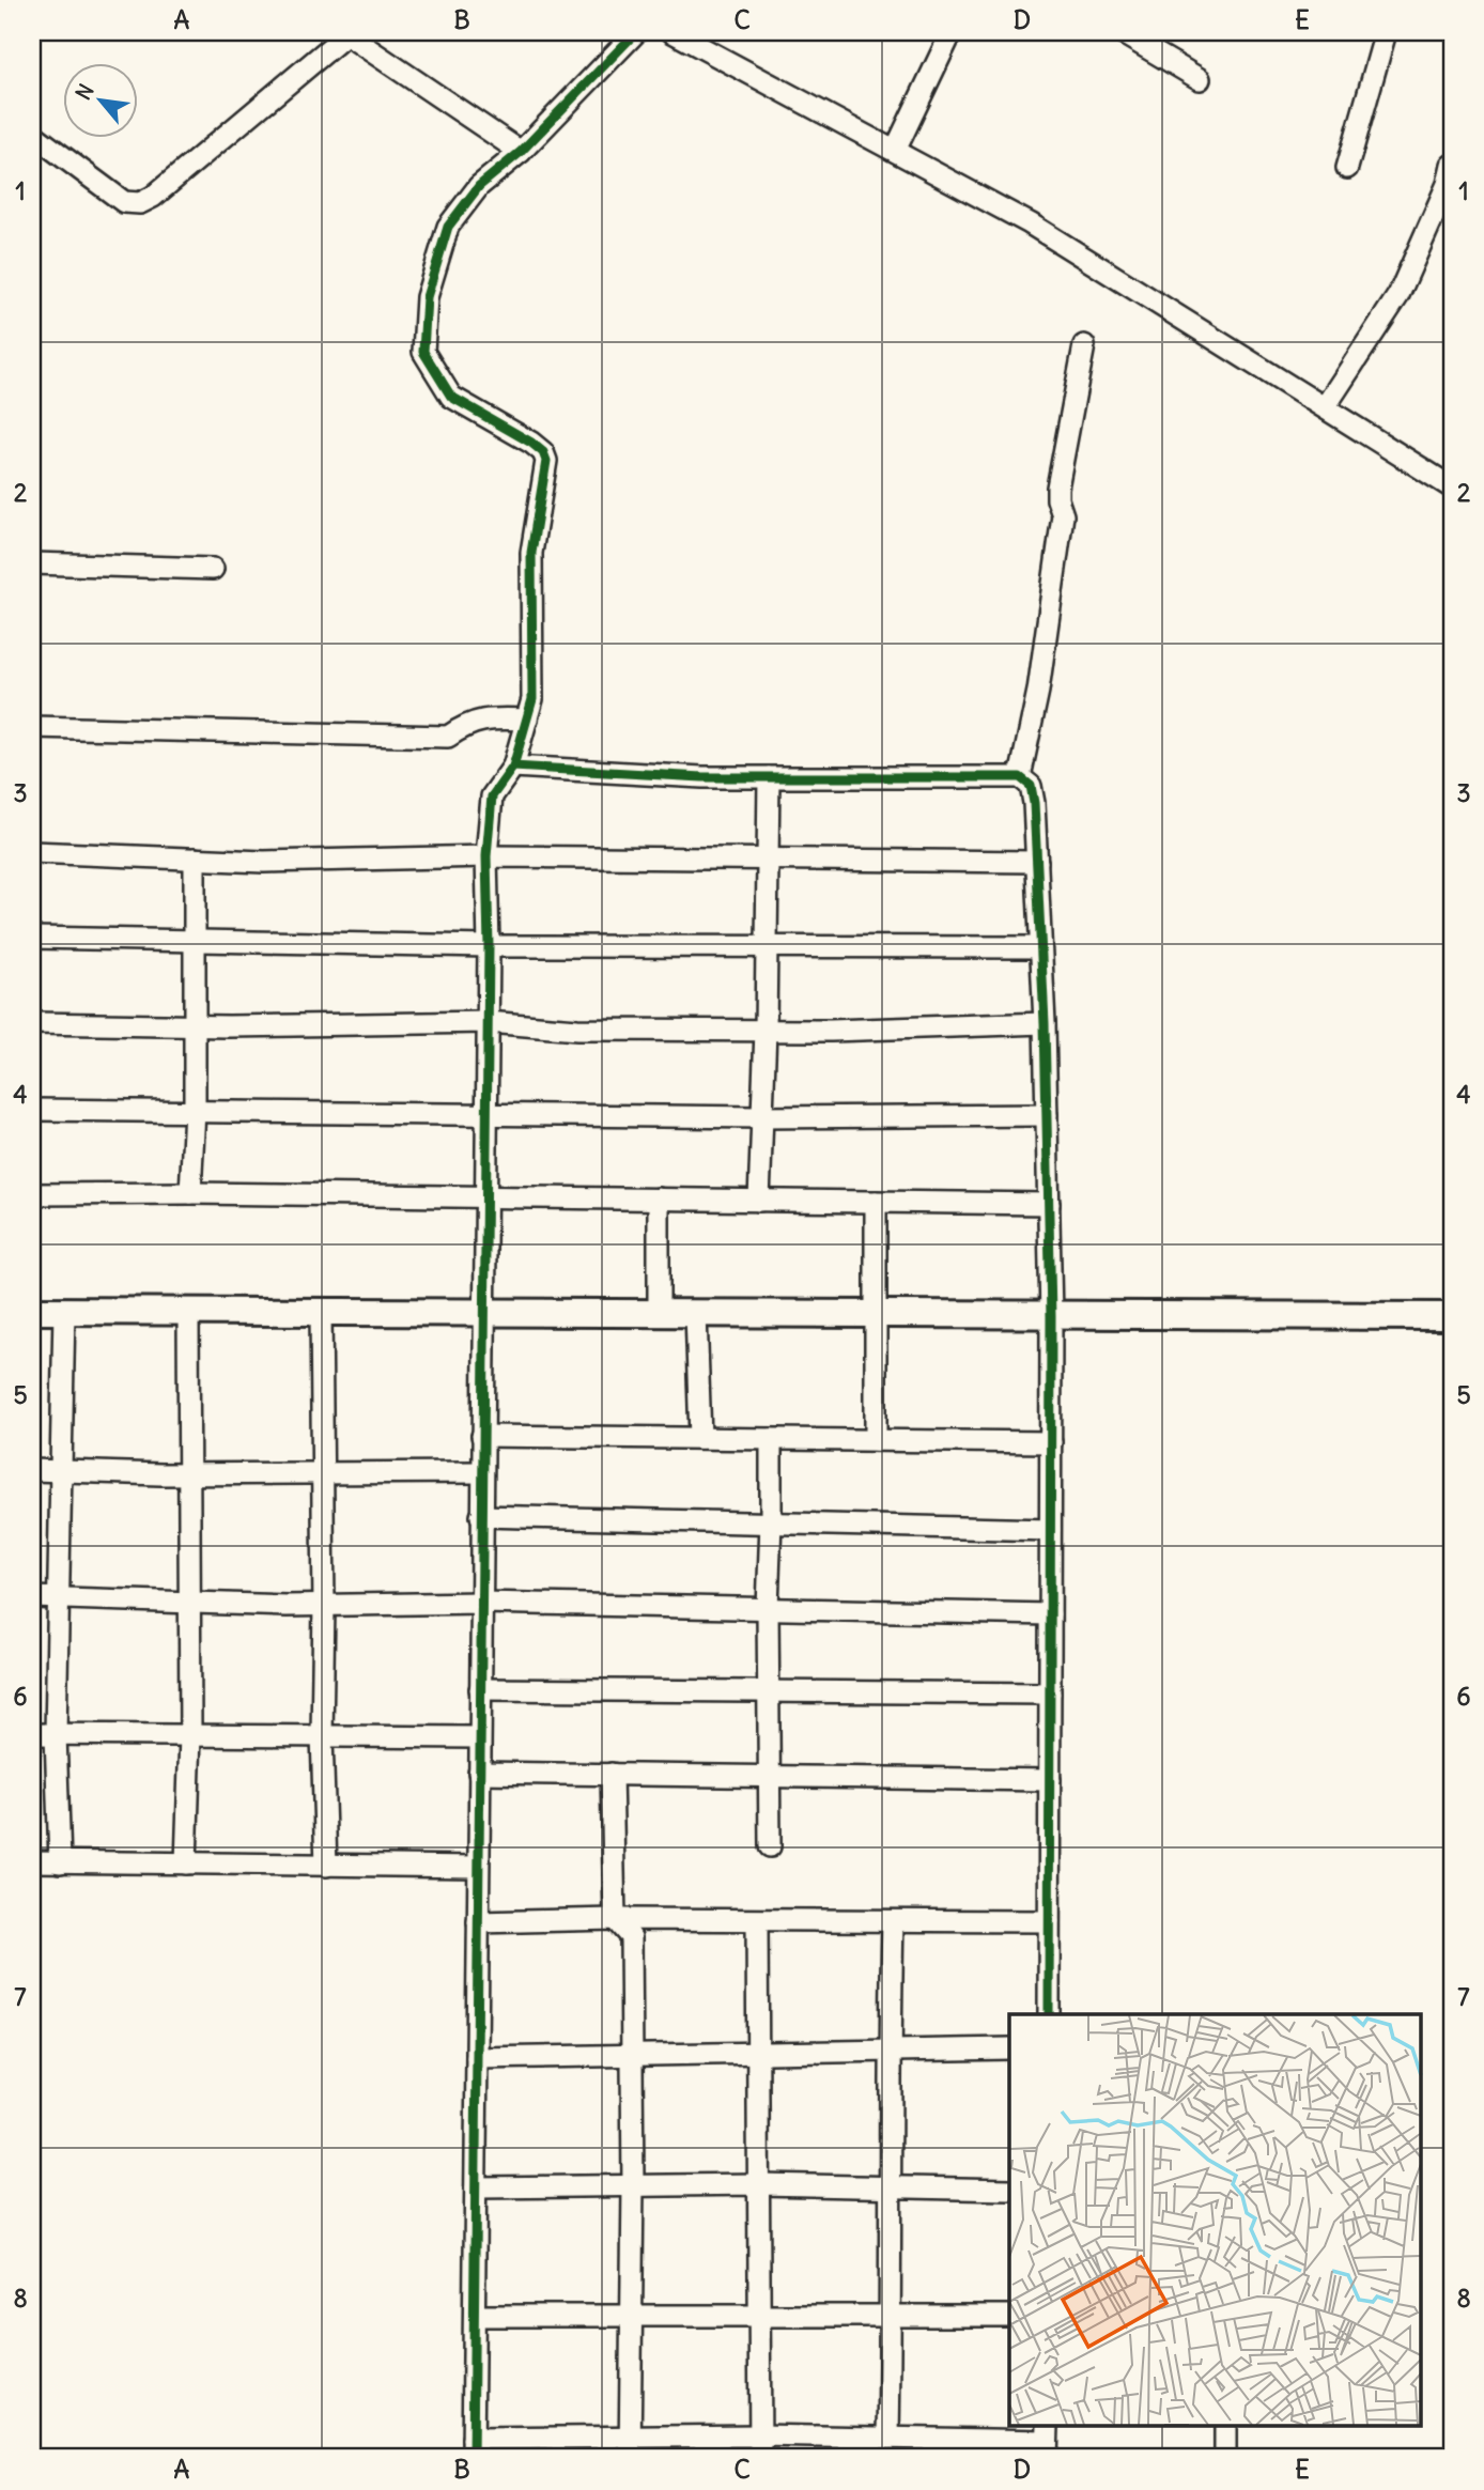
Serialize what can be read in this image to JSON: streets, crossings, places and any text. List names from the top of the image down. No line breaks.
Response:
{"north":"top left","grid":{"columns":["A","B","C","D","E"],"rows":["1","2","3","4","5","6","7","8"]}}
